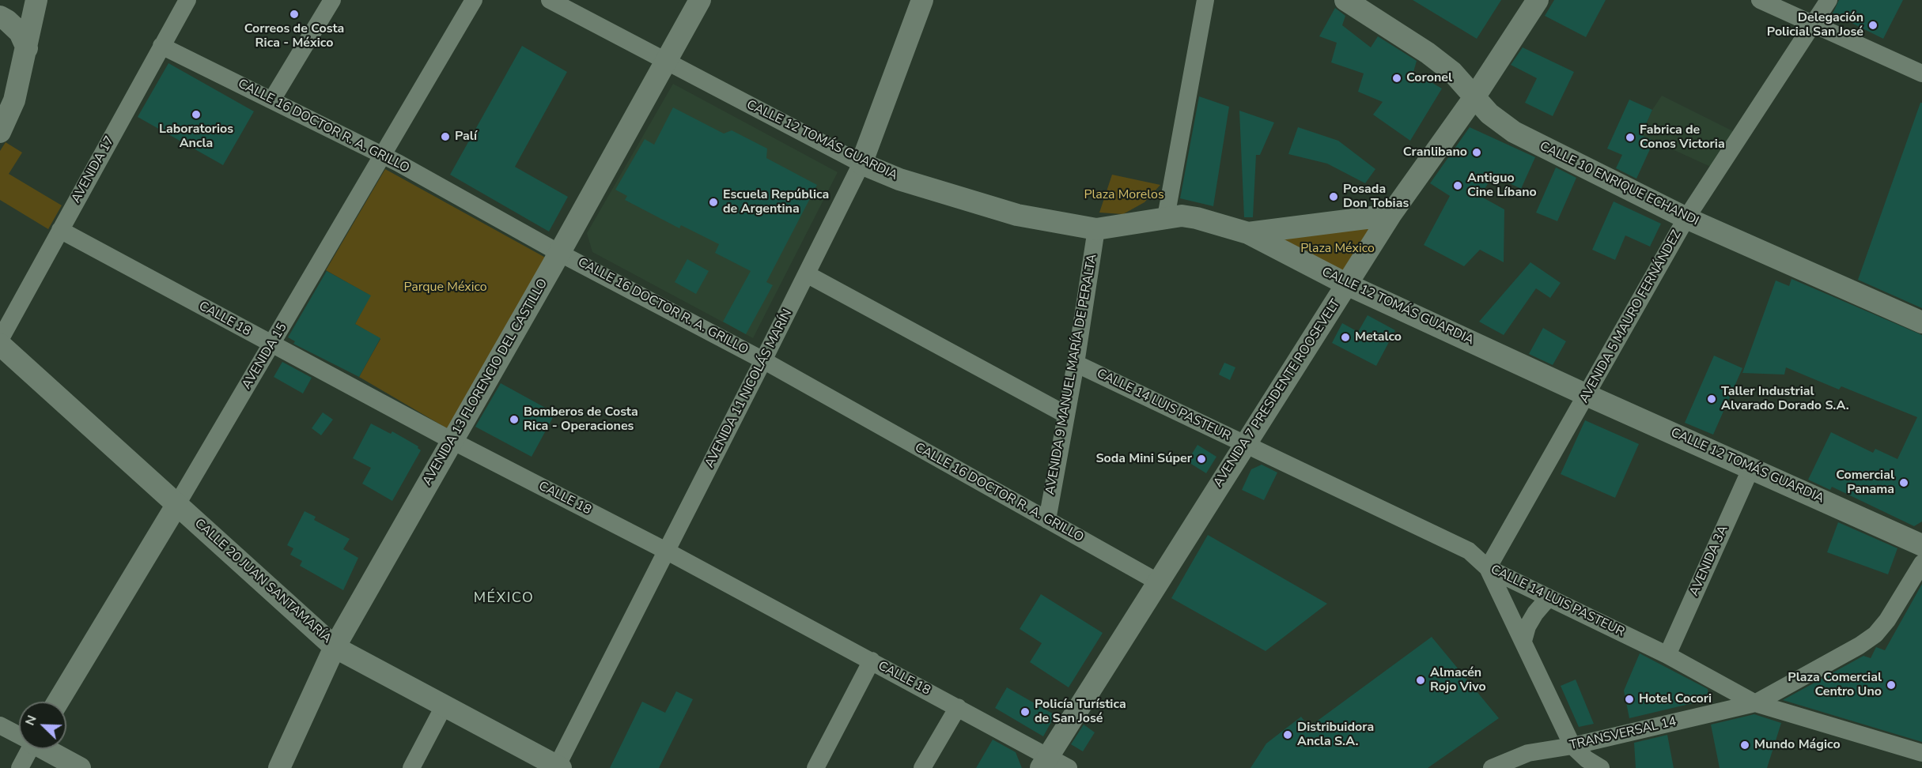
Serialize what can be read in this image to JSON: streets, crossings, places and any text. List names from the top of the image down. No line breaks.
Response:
{"streets":{"street":["CALLE 16 DOCTOR R. A. GRILLO","CALLE 12 TOMÁS GUARDIA","AVENIDA 17","CALLE 10 ENRIQUE ECHANDI","AVENIDA 5 MAURO FERNÁNDEZ","CALLE 18","AVENIDA 15","AVENIDA 9 MANUEL MARÍA DE PERALTA","AVENIDA 13 FLORENCIO DEL CASTILLO","AVENIDA 11 NICOLÁS MARÍN","AVENIDA 7 PRESIDENTE ROOSEVELT","CALLE 14 LUIS PASTEUR","AVENIDA 3A","CALLE 20 JUAN SANTAMARÍA","TRANSVERSAL 14"]},"crossings":[["CALLE 16 DOCTOR R. A. GRILLO","AVENIDA 17"],["CALLE 16 DOCTOR R. A. GRILLO","AVENIDA 15"],["CALLE 16 DOCTOR R. A. GRILLO","AVENIDA 9 MANUEL MARÍA DE PERALTA"],["CALLE 16 DOCTOR R. A. GRILLO","AVENIDA 13 FLORENCIO DEL CASTILLO"],["CALLE 16 DOCTOR R. A. GRILLO","AVENIDA 11 NICOLÁS MARÍN"],["CALLE 16 DOCTOR R. A. GRILLO","AVENIDA 7 PRESIDENTE ROOSEVELT"],["CALLE 12 TOMÁS GUARDIA","AVENIDA 5 MAURO FERNÁNDEZ"],["CALLE 12 TOMÁS GUARDIA","AVENIDA 9 MANUEL MARÍA DE PERALTA"],["CALLE 12 TOMÁS GUARDIA","AVENIDA 13 FLORENCIO DEL CASTILLO"],["CALLE 12 TOMÁS GUARDIA","AVENIDA 11 NICOLÁS MARÍN"],["CALLE 12 TOMÁS GUARDIA","AVENIDA 7 PRESIDENTE ROOSEVELT"],["CALLE 12 TOMÁS GUARDIA","AVENIDA 3A"],["AVENIDA 17","CALLE 18"],["CALLE 10 ENRIQUE ECHANDI","AVENIDA 5 MAURO FERNÁNDEZ"],["CALLE 10 ENRIQUE ECHANDI","AVENIDA 7 PRESIDENTE ROOSEVELT"],["AVENIDA 5 MAURO FERNÁNDEZ","CALLE 14 LUIS PASTEUR"],["CALLE 18","AVENIDA 15"],["CALLE 18","AVENIDA 13 FLORENCIO DEL CASTILLO"],["CALLE 18","AVENIDA 11 NICOLÁS MARÍN"],["CALLE 18","AVENIDA 7 PRESIDENTE ROOSEVELT"],["AVENIDA 15","CALLE 20 JUAN SANTAMARÍA"],["AVENIDA 9 MANUEL MARÍA DE PERALTA","CALLE 14 LUIS PASTEUR"],["AVENIDA 13 FLORENCIO DEL CASTILLO","CALLE 20 JUAN SANTAMARÍA"],["AVENIDA 11 NICOLÁS MARÍN","CALLE 20 JUAN SANTAMARÍA"],["AVENIDA 7 PRESIDENTE ROOSEVELT","CALLE 14 LUIS PASTEUR"],["CALLE 14 LUIS PASTEUR","AVENIDA 3A"],["CALLE 14 LUIS PASTEUR","TRANSVERSAL 14"]],"districts":["MÉXICO"],"parks":["Plaza Morelos","Plaza México","Parque México"],"places":["Correos de Costa Rica - México","Delegación Policial San José","Coronel","Laboratorios Ancla","Palí","Fabrica de Conos Victoria","Cranlibano","Antiguo Cine Líbano","Posada Don Tobias","Escuela República de Argentina","Metalco","Taller Industrial Alvarado Dorado S.A.","Bomberos de Costa Rica - Operaciones","Soda Mini Súper","Comercial Panama","Almacén Rojo Vivo","Plaza Comercial Centro Uno","Hotel Cocori","Policía Turística de San José","Distribuidora Ancla S.A.","Mundo Mágico"],"north":"top left"}
